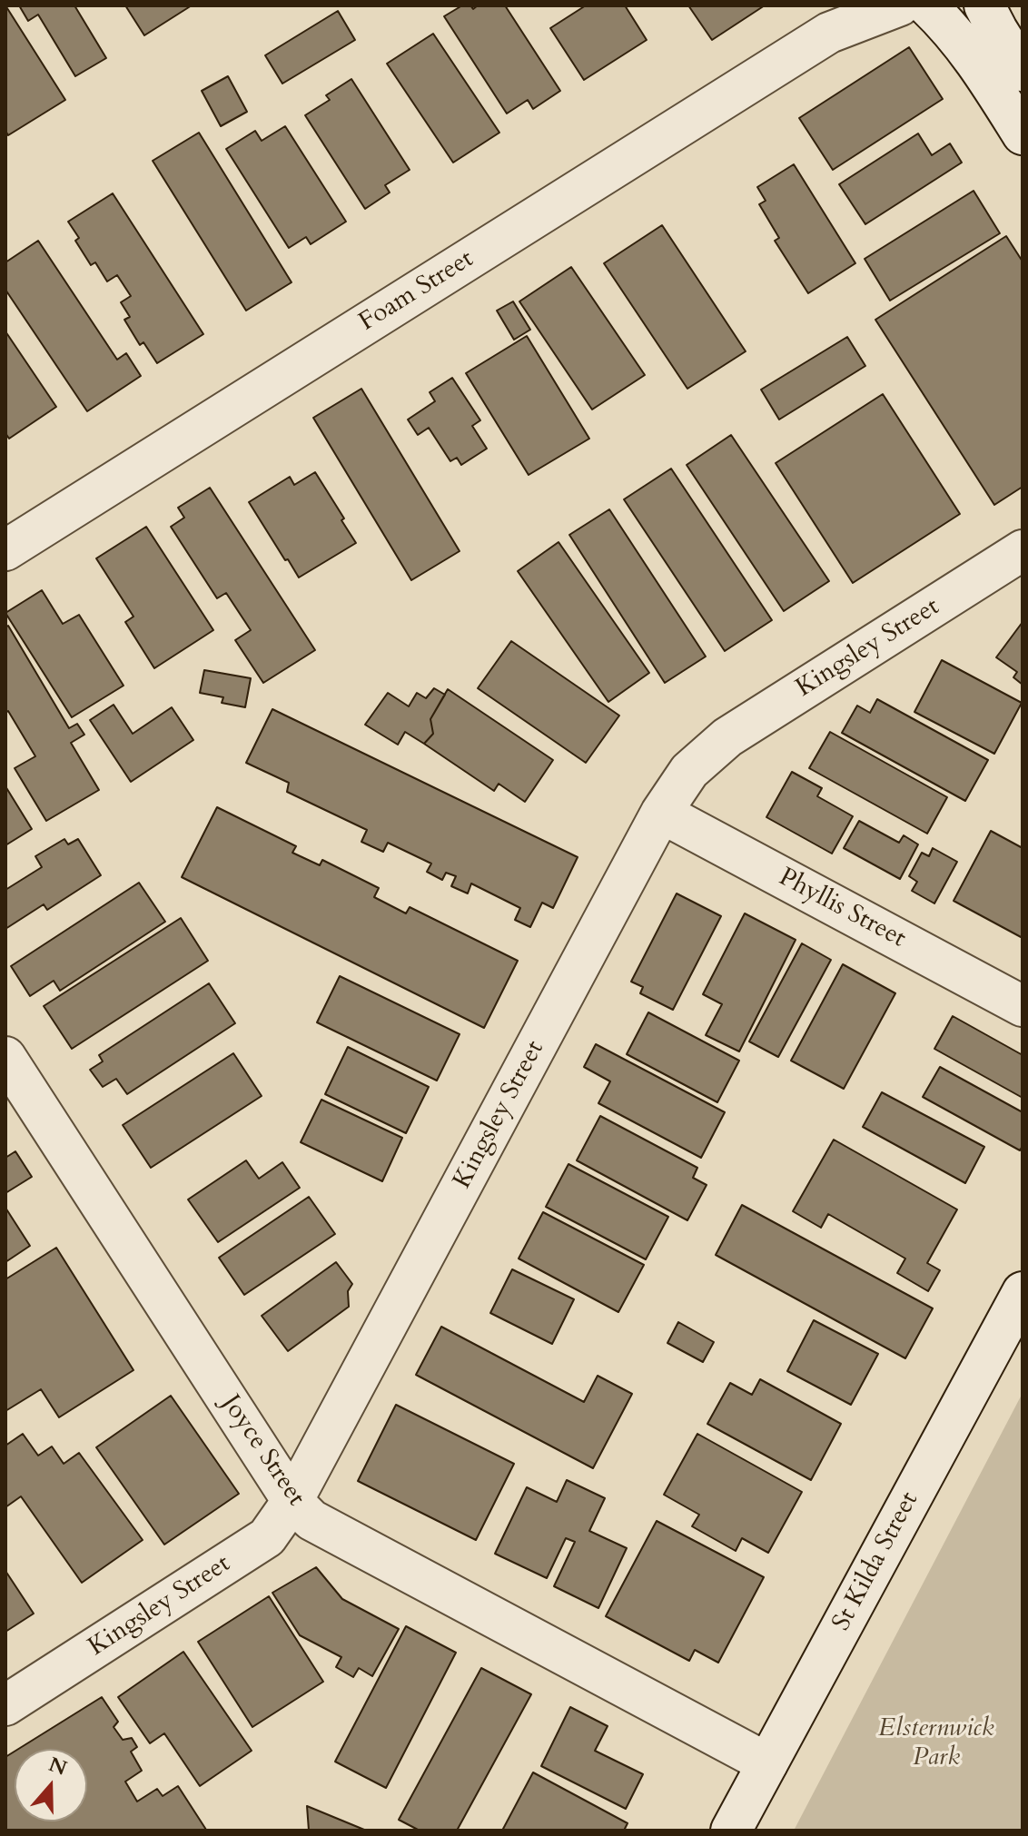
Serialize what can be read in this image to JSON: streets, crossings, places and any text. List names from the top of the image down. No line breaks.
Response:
{"streets":{"street":["Foam Street","Kingsley Street","Phyllis Street","Joyce Street","St Kilda Street"]},"crossings":[["Kingsley Street","Phyllis Street"],["Kingsley Street","Joyce Street"],["Joyce Street","St Kilda Street"]],"parks":["Elsternwick Park"],"north":"top"}
